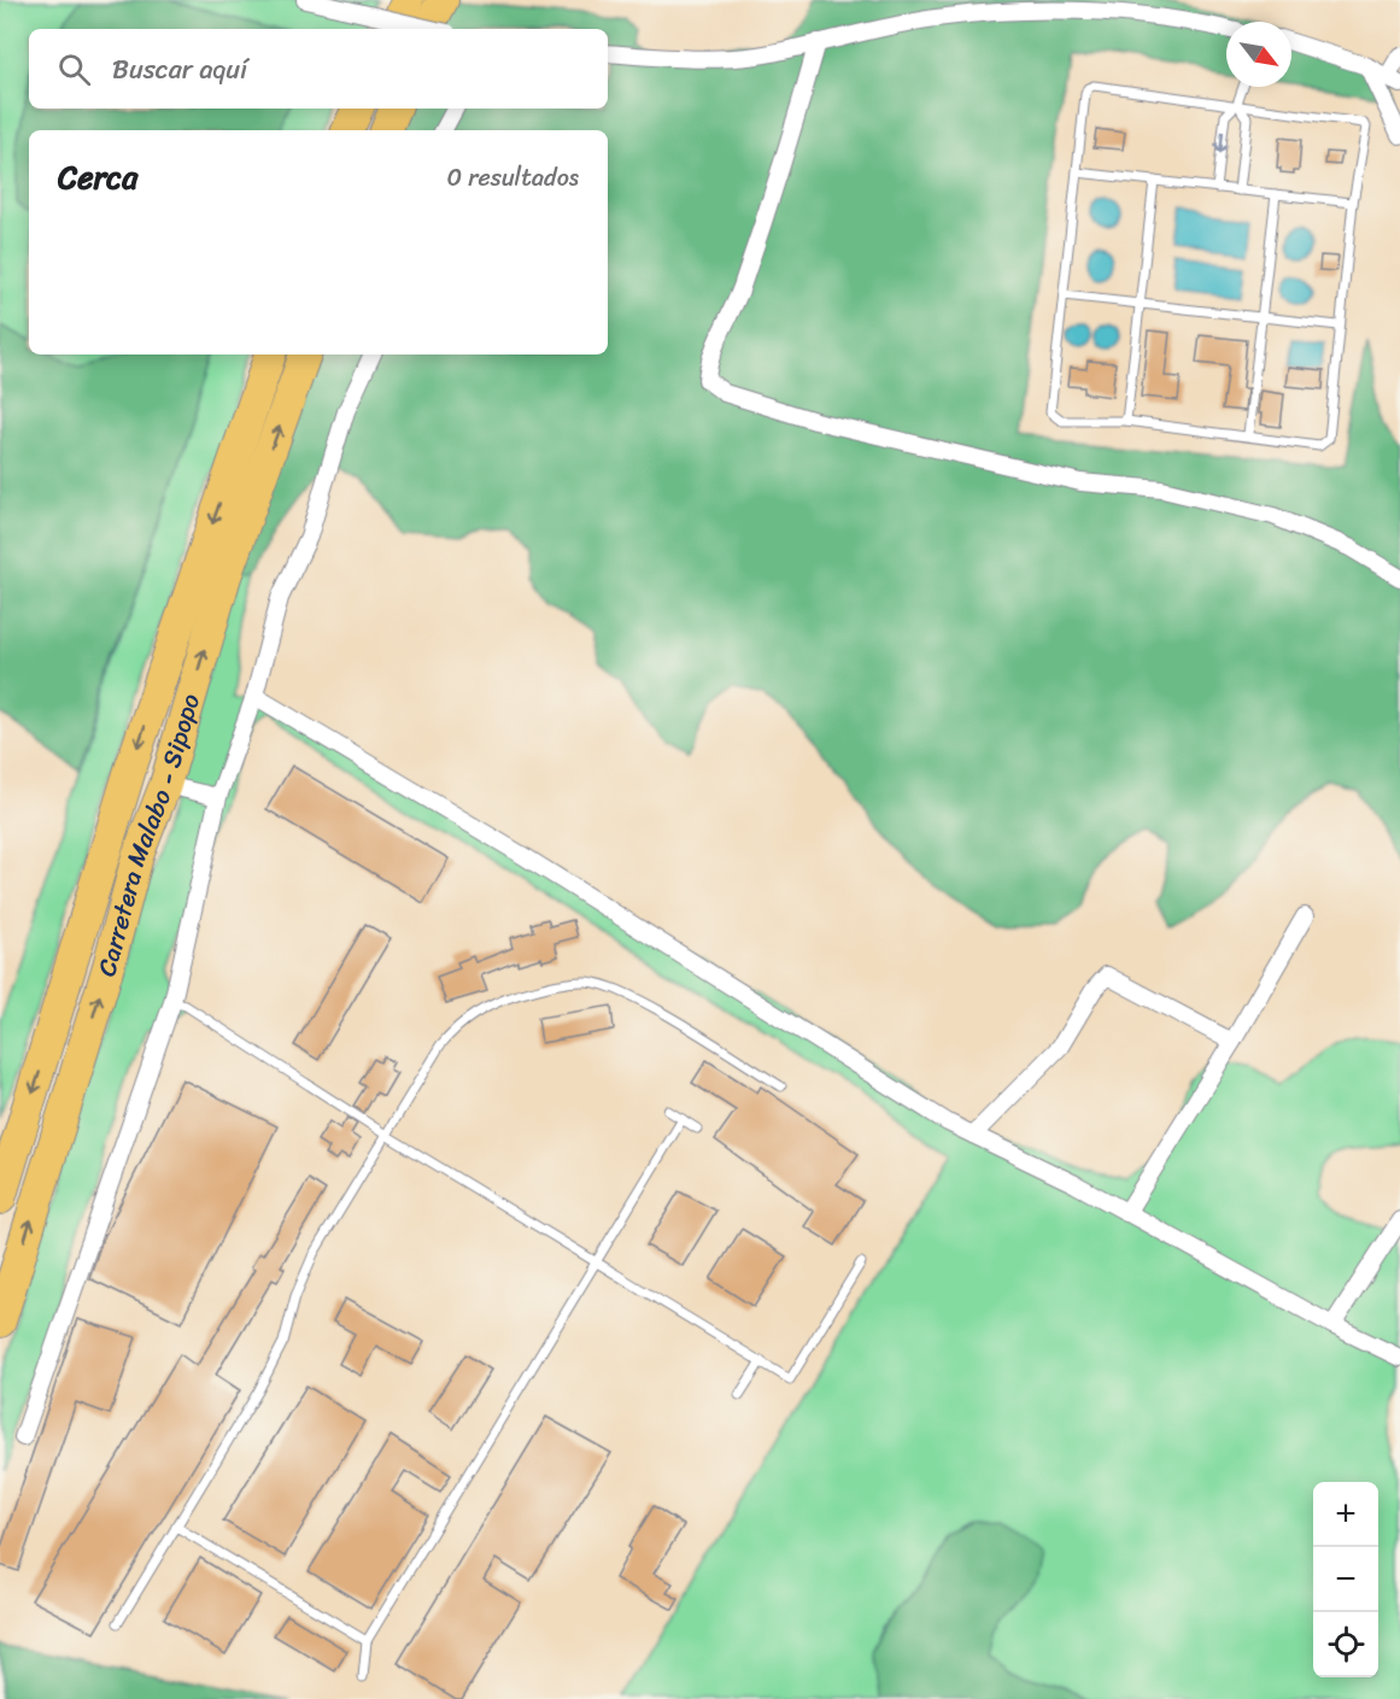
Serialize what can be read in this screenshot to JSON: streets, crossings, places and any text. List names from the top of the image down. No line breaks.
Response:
{"streets":{"highway":["Carretera Malabo - Sipopo"]},"north":"bottom right","page":{"search":"Buscar aquí","heading":["Cerca","0 resultados"],"map_buttons":["+","−"]}}
